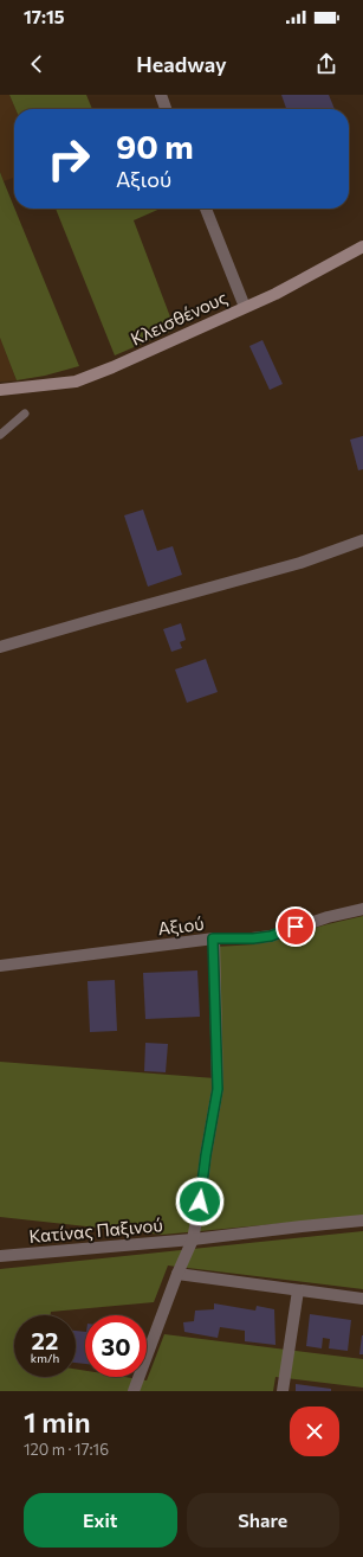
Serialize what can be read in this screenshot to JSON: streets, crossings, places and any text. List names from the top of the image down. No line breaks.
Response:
{"streets":{"main road":["Κλεισθένους"],"street":["Αξιού","Κατίνας Παξινού"]},"page":{"status":"17:15","header":"Headway","turn":["90 m","Αξιού"],"speed":"22 km/h","limit":"30","heading":["1 min","120 m · 17:16"],"buttons":["Exit","Share"]}}
